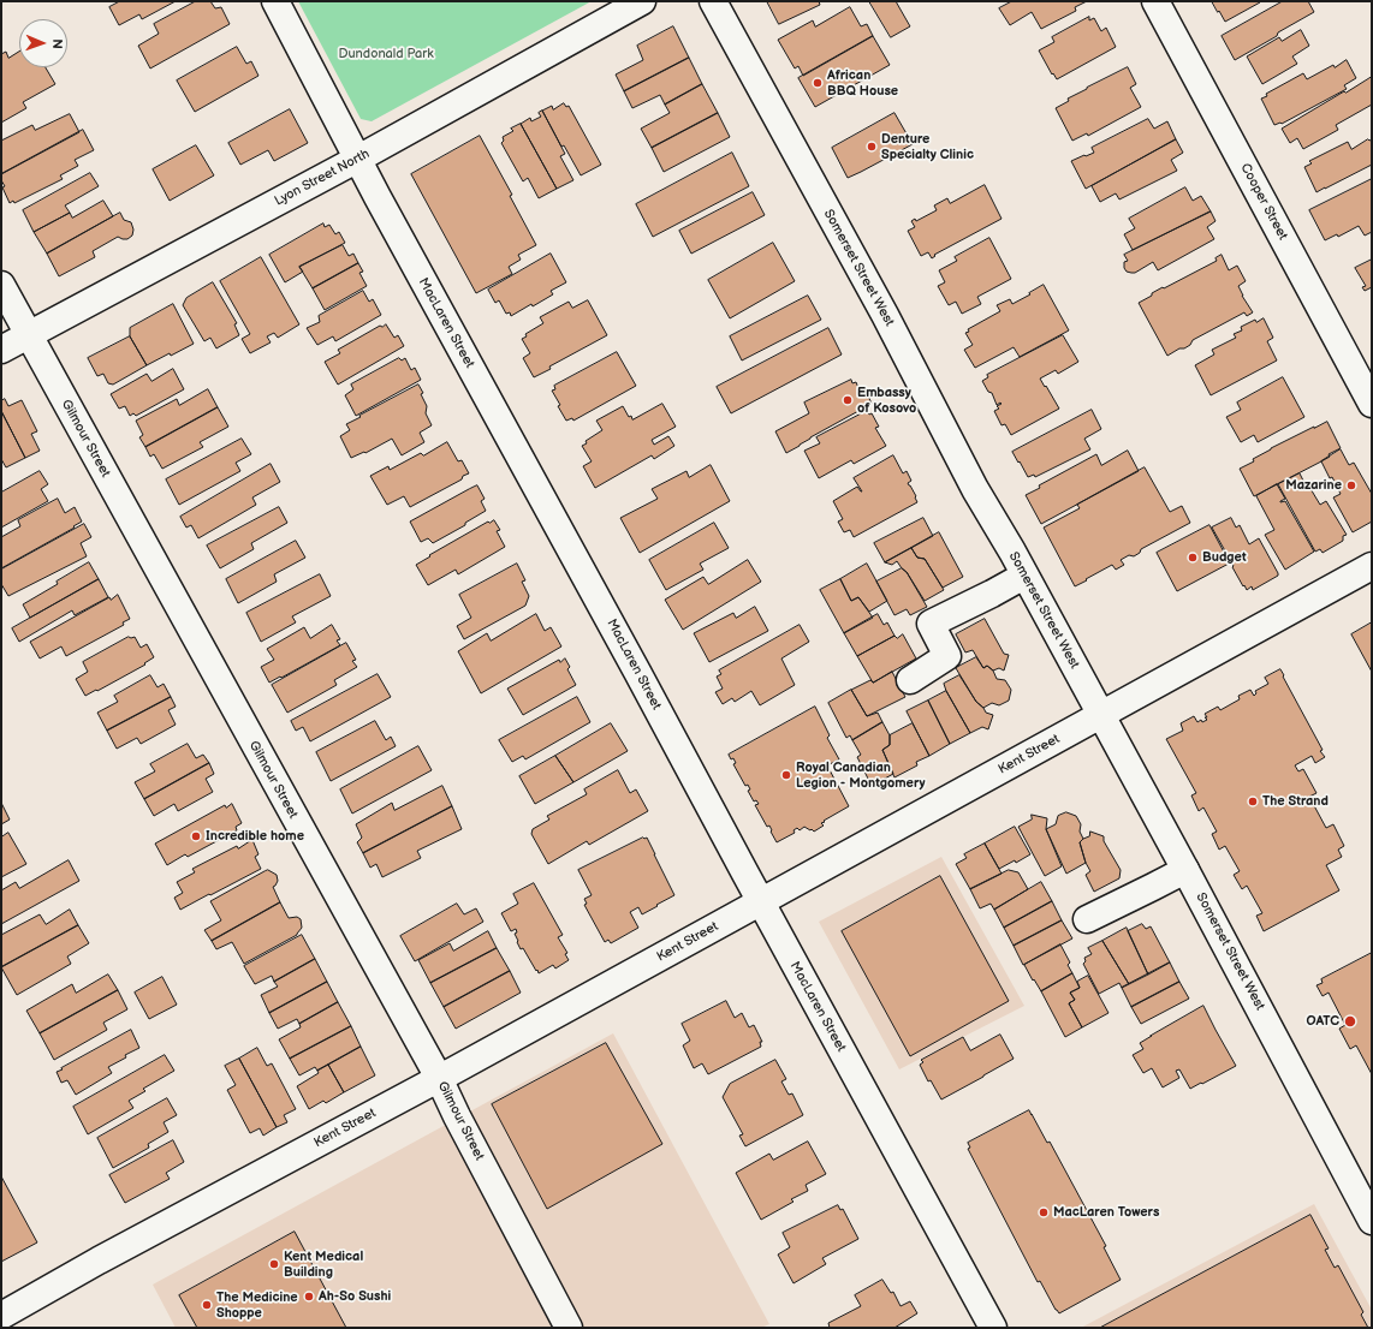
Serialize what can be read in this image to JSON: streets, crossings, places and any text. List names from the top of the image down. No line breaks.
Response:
{"streets":{"main road":["Lyon Street North","Cooper Street","Somerset Street West","MacLaren Street","Gilmour Street","Kent Street"]},"crossings":[["Lyon Street North","MacLaren Street"],["Lyon Street North","Gilmour Street"],["Somerset Street West","Kent Street"],["MacLaren Street","Kent Street"],["Gilmour Street","Kent Street"]],"parks":["Dundonald Park"],"places":["African BBQ House","Denture Specialty Clinic","Embassy of Kosovo","Mazarine","Budget","Royal Canadian Legion - Montgomery","The Strand","Incredible home","OATC","MacLaren Towers","Kent Medical Building","Ah-So Sushi","The Medicine Shoppe"],"north":"right"}
